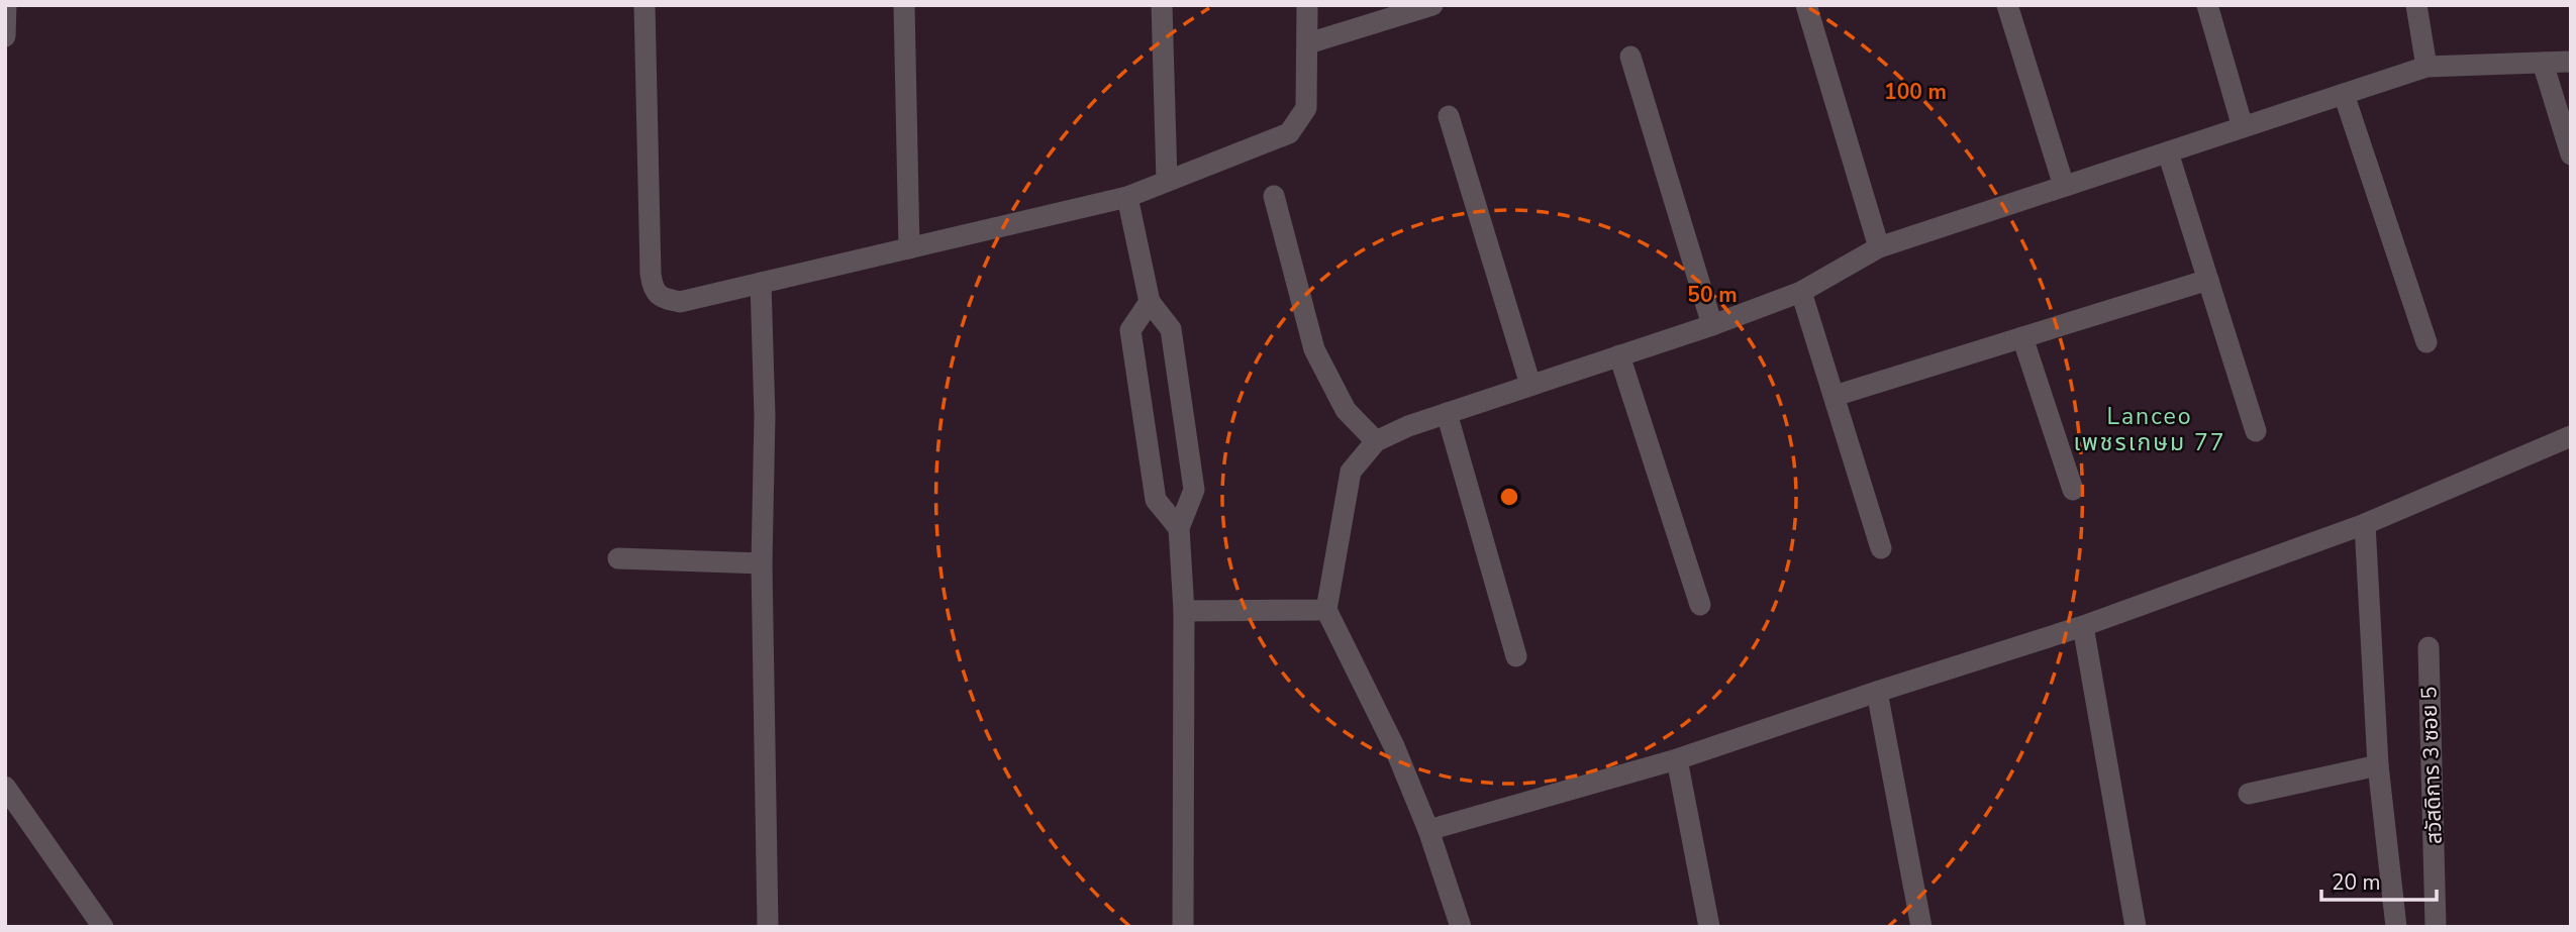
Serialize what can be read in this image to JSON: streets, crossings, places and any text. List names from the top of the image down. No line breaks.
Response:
{"streets":{"street":["สวัสดิการ 3 ซอย 5"]},"districts":["Lanceo เพชรเกษม 77"],"scale_bar":"20 m","rings":["100 m","50 m"]}
